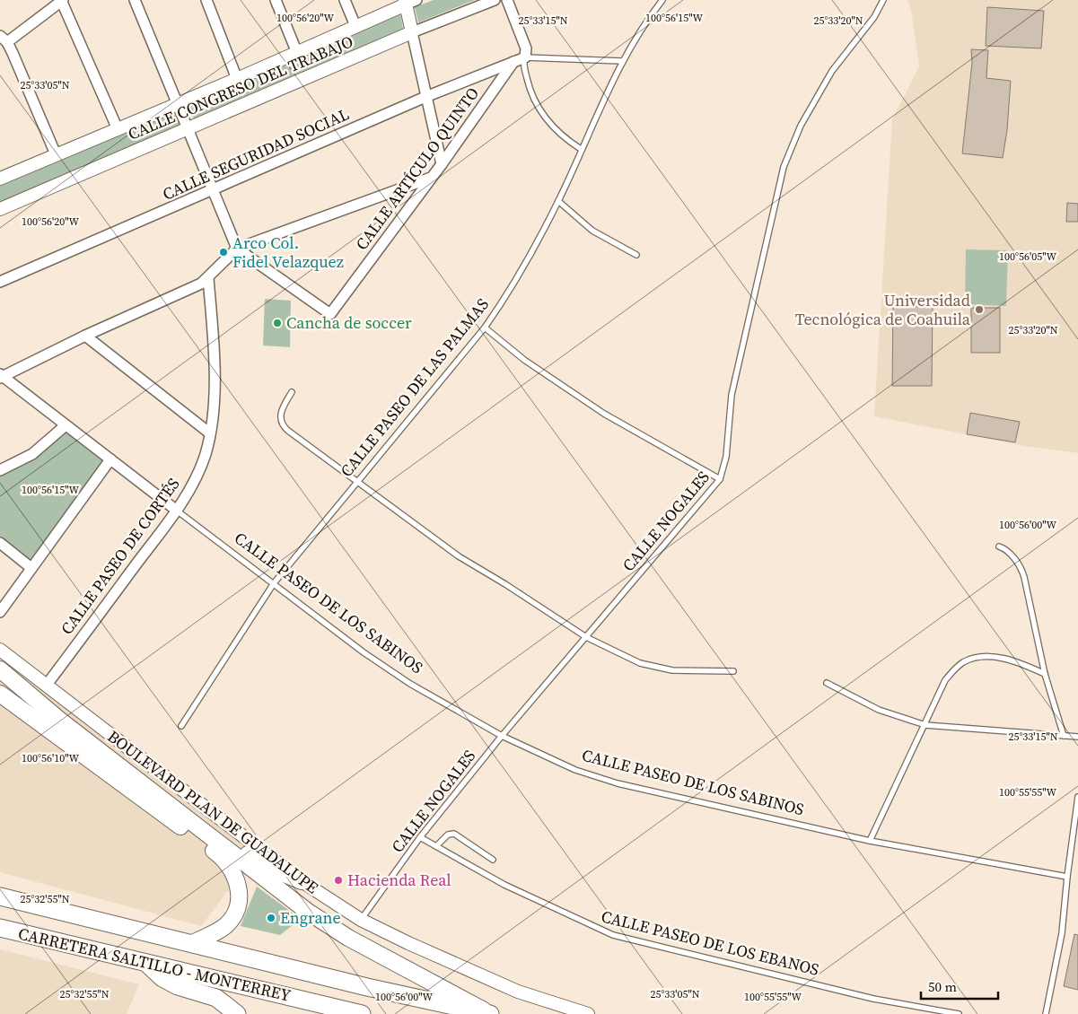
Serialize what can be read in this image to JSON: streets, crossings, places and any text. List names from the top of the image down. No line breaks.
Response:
{"streets":{"highway":["CARRETERA SALTILLO - MONTERREY"],"main road":["BOULEVARD PLAN DE GUADALUPE"],"street":["CALLE CONGRESO DEL TRABAJO","CALLE SEGURIDAD SOCIAL","CALLE ARTÍCULO QUINTO","CALLE PASEO DE CORTÉS","CALLE PASEO DE LOS SABINOS"],"lane":["CALLE PASEO DE LAS PALMAS","CALLE NOGALES","CALLE PASEO DE LOS EBANOS"]},"crossings":[["CALLE SEGURIDAD SOCIAL","CALLE ARTÍCULO QUINTO"],["CALLE PASEO DE LAS PALMAS","CALLE PASEO DE LOS SABINOS"],["CALLE NOGALES","CALLE PASEO DE LOS SABINOS"],["CALLE NOGALES","BOULEVARD PLAN DE GUADALUPE"],["CALLE NOGALES","CALLE PASEO DE LOS EBANOS"],["CALLE PASEO DE CORTÉS","CALLE PASEO DE LOS SABINOS"],["CALLE PASEO DE CORTÉS","BOULEVARD PLAN DE GUADALUPE"],["BOULEVARD PLAN DE GUADALUPE","CARRETERA SALTILLO - MONTERREY"]],"places":["Arco Col. Fidel Velazquez","Universidad Tecnológica de Coahuila","Cancha de soccer","Hacienda Real","Engrane"],"scale_bar":"50 m","coordinates":["100°56'20\"W","100°56'15\"W","25°33'15\"N","25°33'20\"N","25°33'05\"N","100°56'05\"W","100°56'00\"W","100°56'10\"W","100°55'55\"W","25°32'55\"N"]}
